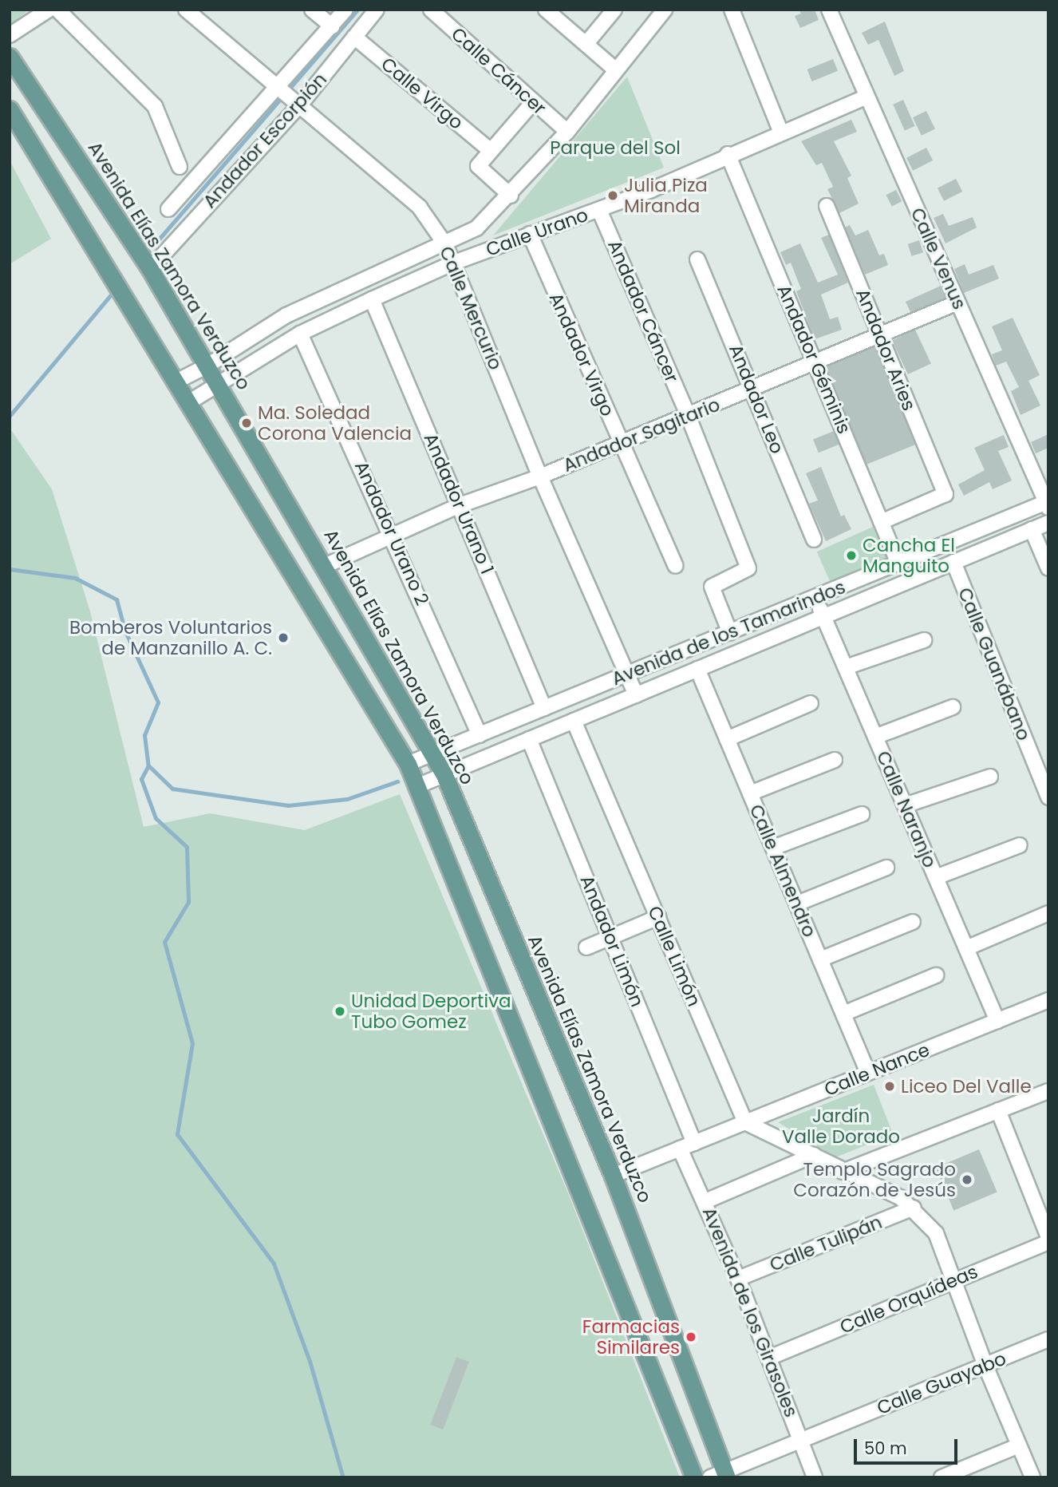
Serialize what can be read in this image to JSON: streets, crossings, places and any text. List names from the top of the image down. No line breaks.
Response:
{"streets":{"main road":["Avenida Elías Zamora Verduzco"],"street":["Calle Cáncer","Calle Virgo","Andador Escorpión","Calle Urano","Calle Venus","Calle Mercurio","Andador Cáncer","Andador Aries","Andador Virgo","Andador Géminis","Andador Leo","Andador Sagitario","Andador Urano 1","Andador Urano 2","Avenida de los Tamarindos","Calle Guanábano","Calle Naranjo","Calle Almendro","Andador Limón","Calle Limón","Calle Nance","Calle Tulipán","Calle Orquídeas","Avenida de los Girasoles","Calle Guayabo"]},"crossings":[["Calle Cáncer","Calle Urano"],["Calle Virgo","Andador Escorpión"],["Andador Escorpión","Avenida Elías Zamora Verduzco"],["Andador Escorpión","Calle Mercurio"],["Calle Urano","Calle Venus"],["Calle Urano","Avenida Elías Zamora Verduzco"],["Calle Urano","Calle Mercurio"],["Calle Urano","Andador Cáncer"],["Calle Urano","Andador Virgo"],["Calle Urano","Andador Géminis"],["Calle Urano","Andador Urano 1"],["Calle Urano","Andador Urano 2"],["Calle Venus","Andador Sagitario"],["Calle Venus","Avenida de los Tamarindos"],["Avenida Elías Zamora Verduzco","Andador Sagitario"],["Avenida Elías Zamora Verduzco","Avenida de los Tamarindos"],["Avenida Elías Zamora Verduzco","Calle Nance"],["Avenida Elías Zamora Verduzco","Calle Guayabo"],["Calle Mercurio","Andador Sagitario"],["Calle Mercurio","Avenida de los Tamarindos"],["Andador Cáncer","Andador Sagitario"],["Andador Cáncer","Avenida de los Tamarindos"],["Andador Aries","Andador Géminis"],["Andador Aries","Andador Sagitario"],["Andador Virgo","Andador Sagitario"],["Andador Géminis","Andador Sagitario"],["Andador Géminis","Avenida de los Tamarindos"],["Andador Leo","Andador Sagitario"],["Andador Sagitario","Andador Urano 1"],["Andador Sagitario","Andador Urano 2"],["Andador Urano 1","Avenida de los Tamarindos"],["Andador Urano 2","Avenida de los Tamarindos"],["Avenida de los Tamarindos","Calle Naranjo"],["Calle Naranjo","Calle Nance"],["Calle Almendro","Calle Nance"],["Andador Limón","Calle Nance"],["Calle Limón","Calle Nance"],["Calle Nance","Avenida de los Girasoles"],["Calle Tulipán","Avenida de los Girasoles"],["Calle Orquídeas","Avenida de los Girasoles"],["Avenida de los Girasoles","Calle Guayabo"]],"parks":["Parque del Sol","Jardín Valle Dorado"],"places":["Julia Piza Miranda","Ma. Soledad Corona Valencia","Cancha El Manguito","Bomberos Voluntarios de Manzanillo A. C.","Unidad Deportiva Tubo Gomez","Liceo Del Valle","Templo Sagrado Corazón de Jesús","Farmacias Similares"],"scale_bar":"50 m"}
